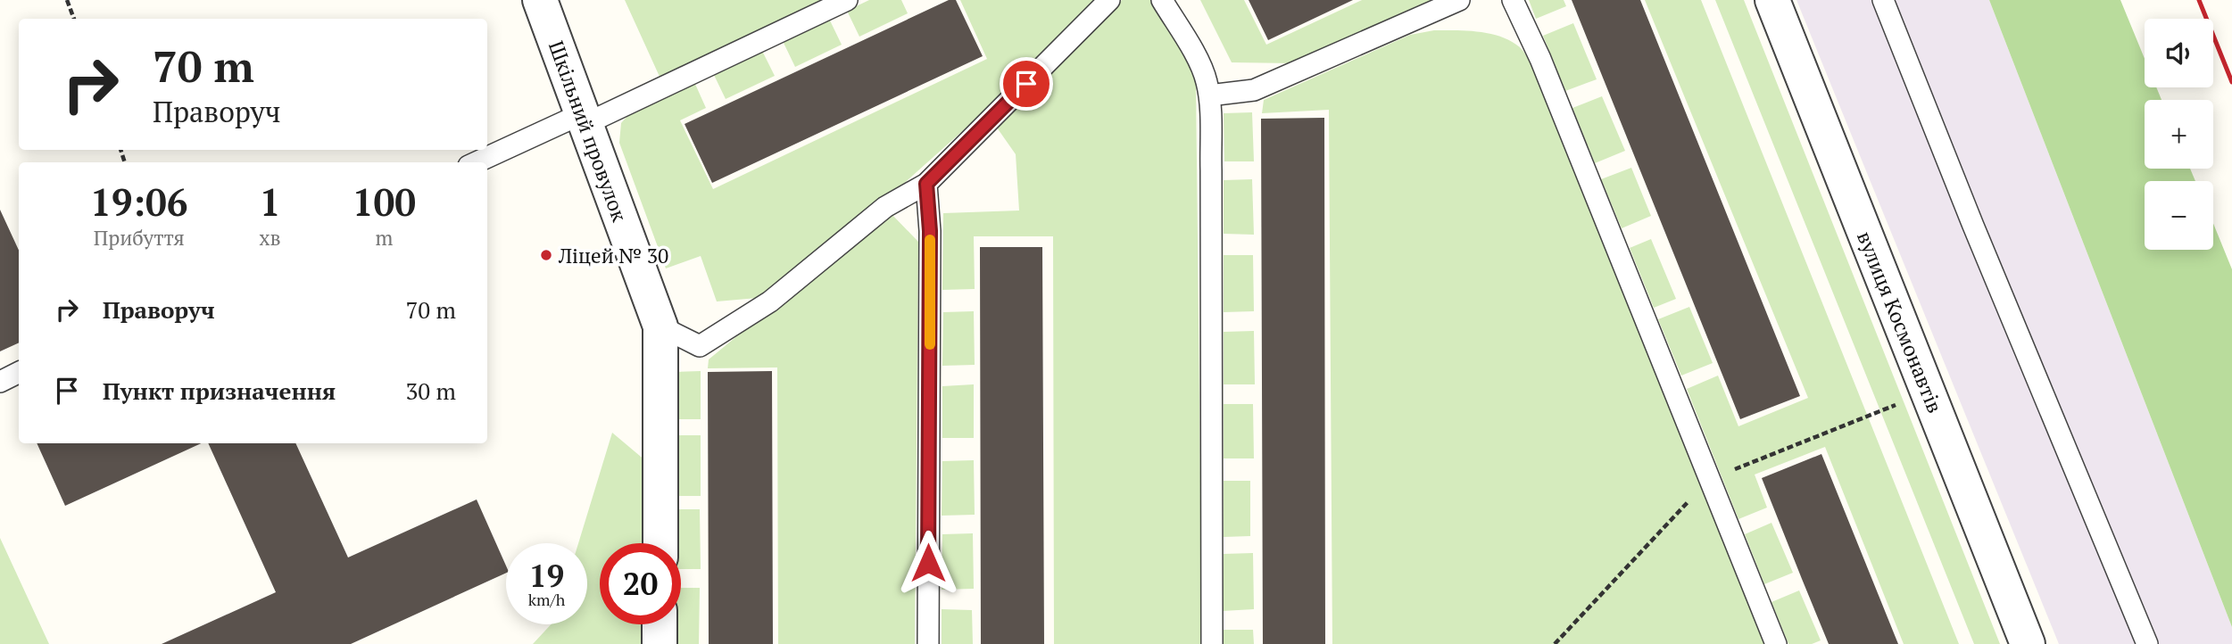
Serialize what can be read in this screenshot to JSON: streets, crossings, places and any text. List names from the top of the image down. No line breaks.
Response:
{"streets":{"street":["Шкільний провулок","вулиця Космонавтів"]},"places":["Ліцей № 30"],"page":{"map_buttons":["+","−"],"turn":["70 m","Праворуч"],"eta":["19:06","Прибуття","1","хв","100","m"],"list":[{"name":"Праворуч","value":"70 m"},{"name":"Пункт призначення","value":"30 m"}],"speed":"19 km/h","limit":"20"}}
